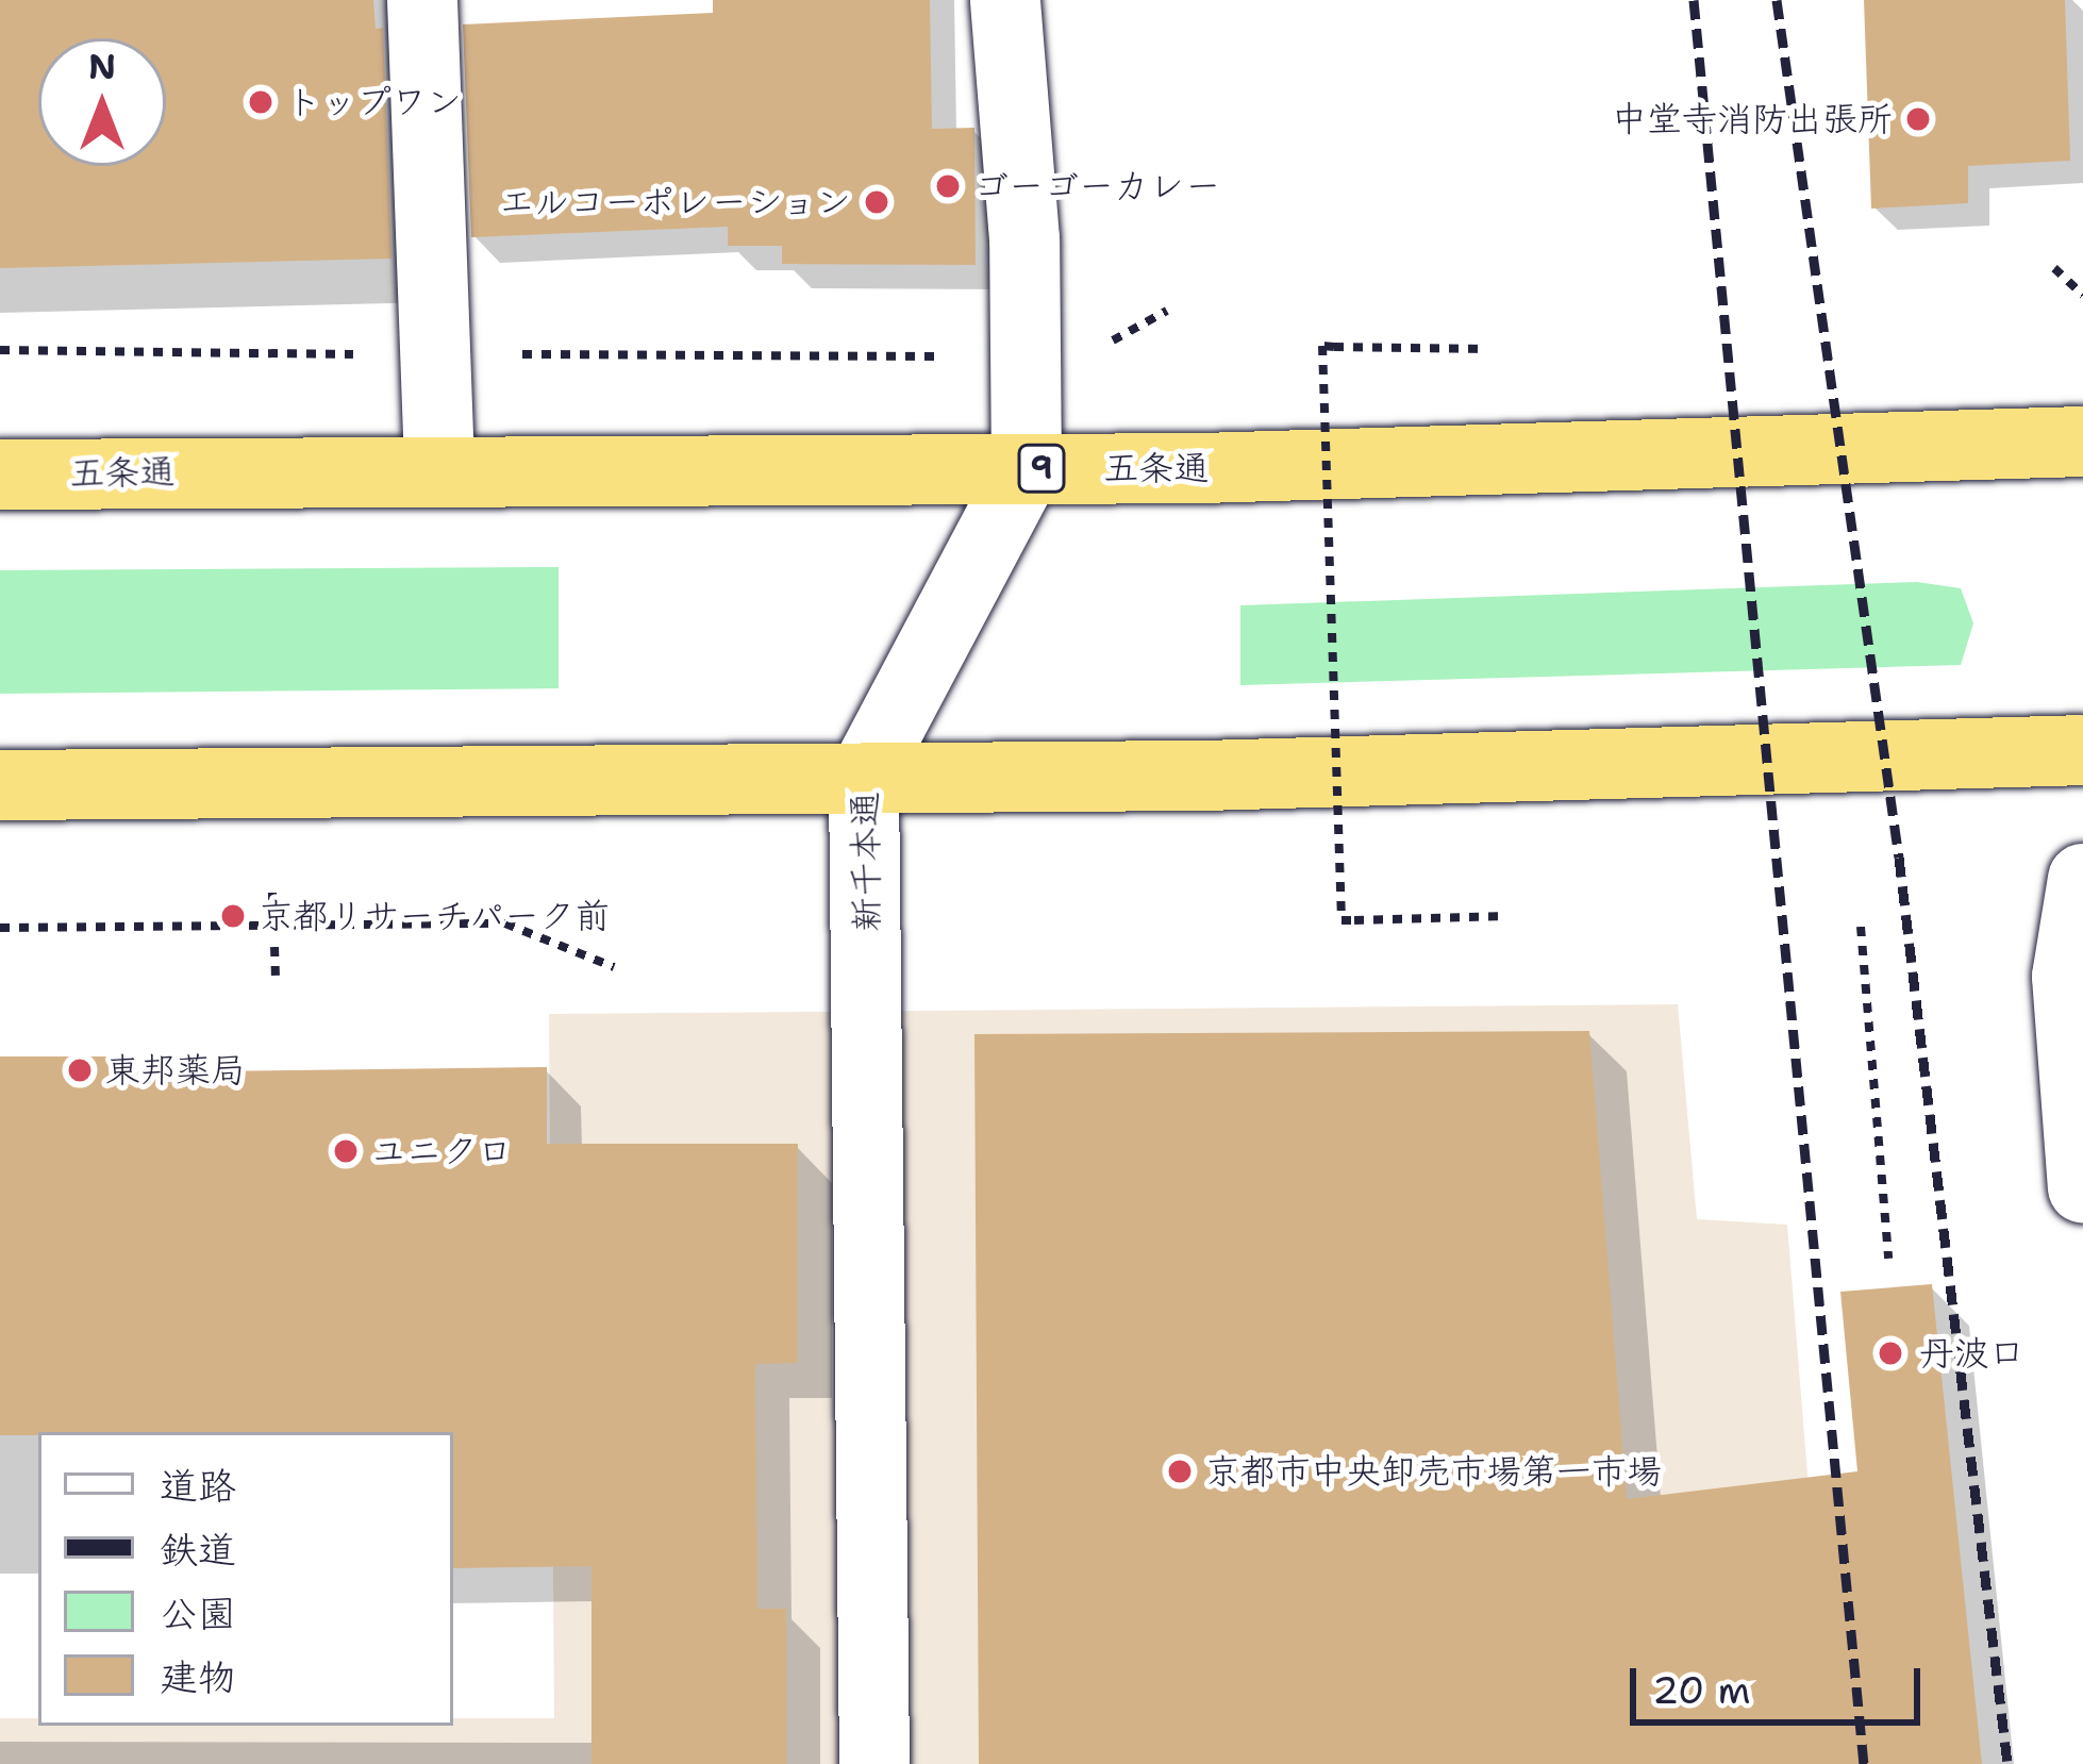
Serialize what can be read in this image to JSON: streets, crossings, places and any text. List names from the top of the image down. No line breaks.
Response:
{"streets":{"highway":["9","五条通"],"street":["新千本通"]},"crossings":[["五条通","新千本通"]],"places":["トップワン","中堂寺消防出張所","ゴーゴーカレー","エルコーポレーション","京都リサーチパーク前","東邦薬局","ユニクロ","丹波口","京都市中央卸売市場第一市場"],"legend":["道路","鉄道","公園","建物"],"scale_bar":"20 m","north":"top"}
